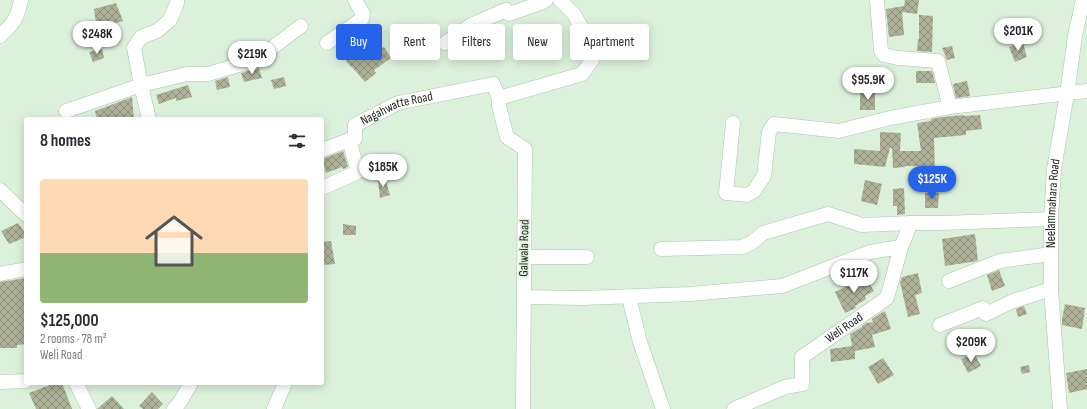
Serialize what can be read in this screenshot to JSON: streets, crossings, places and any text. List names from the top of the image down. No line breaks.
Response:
{"streets":{"street":["Nagahwatte Road","Neelammahara Road","Galwala Road","Weli Road"]},"crossings":[["Nagahwatte Road","Galwala Road"]],"page":{"price":["$201K","$248K","$219K","$95.9K","$185K","$125K","$117K","$209K"],"chip":["Buy","Rent","Filters","New","Apartment"],"heading":"8 homes","list":[{"name":"$125,000","note":"2 rooms · 78 m² · Weli Road"}]}}
